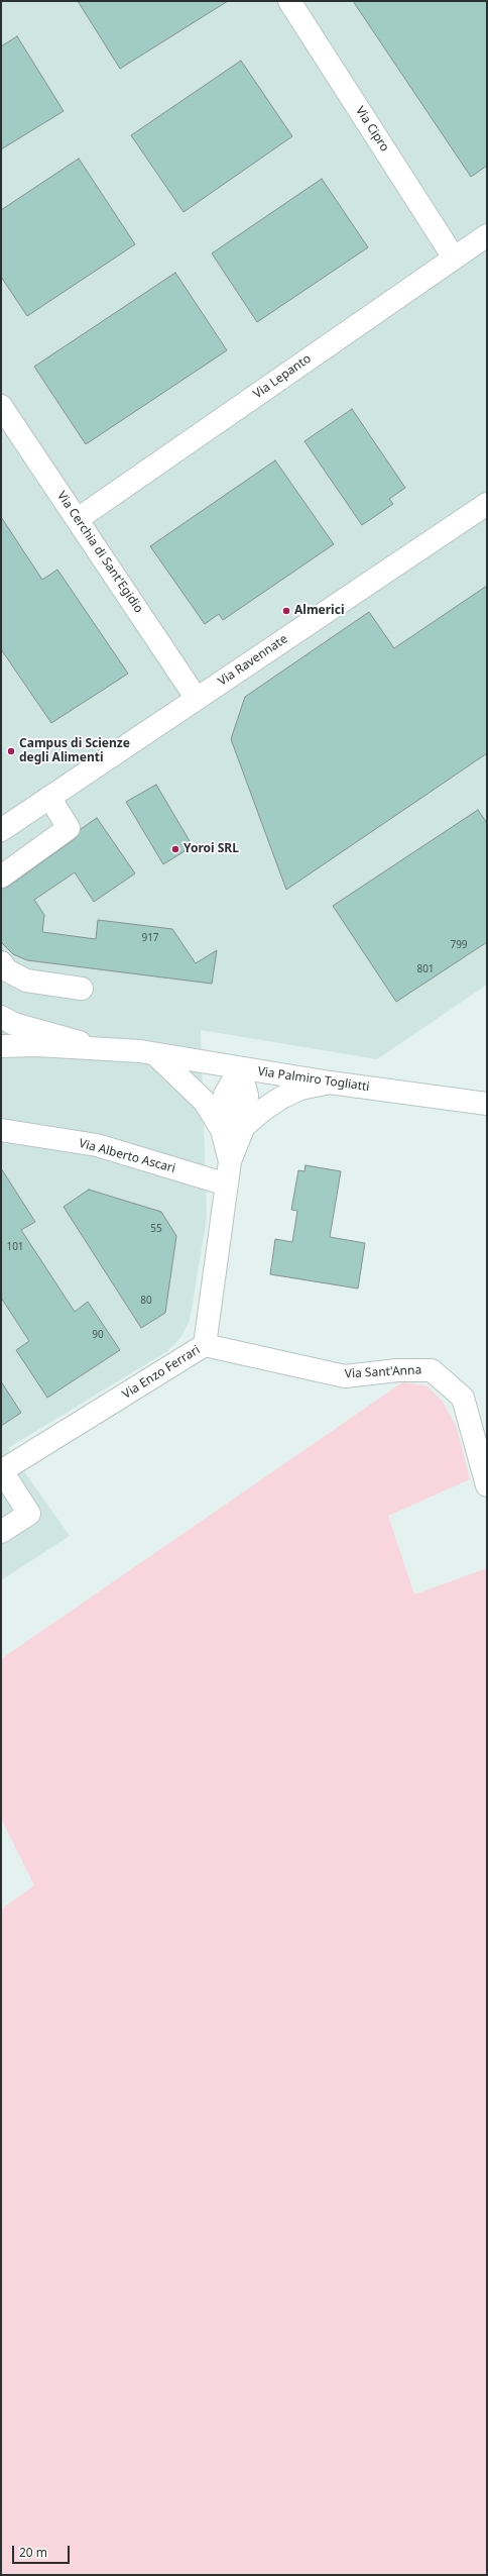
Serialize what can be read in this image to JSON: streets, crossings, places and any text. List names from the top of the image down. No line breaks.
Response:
{"streets":{"street":["Via Cipro","Via Lepanto","Via Cerchia di Sant'Egidio","Via Ravennate","Via Palmiro Togliatti","Via Alberto Ascari","Via Enzo Ferrari","Via Sant'Anna"]},"crossings":[["Via Cipro","Via Lepanto"],["Via Lepanto","Via Cerchia di Sant'Egidio"],["Via Cerchia di Sant'Egidio","Via Ravennate"],["Via Palmiro Togliatti","Via Enzo Ferrari"],["Via Alberto Ascari","Via Enzo Ferrari"],["Via Enzo Ferrari","Via Sant'Anna"]],"places":["Almerici","Campus di Scienze degli Alimenti","Yoroi SRL"],"house_numbers":["917","799","801","55","101","80","90"],"scale_bar":"20 m"}
